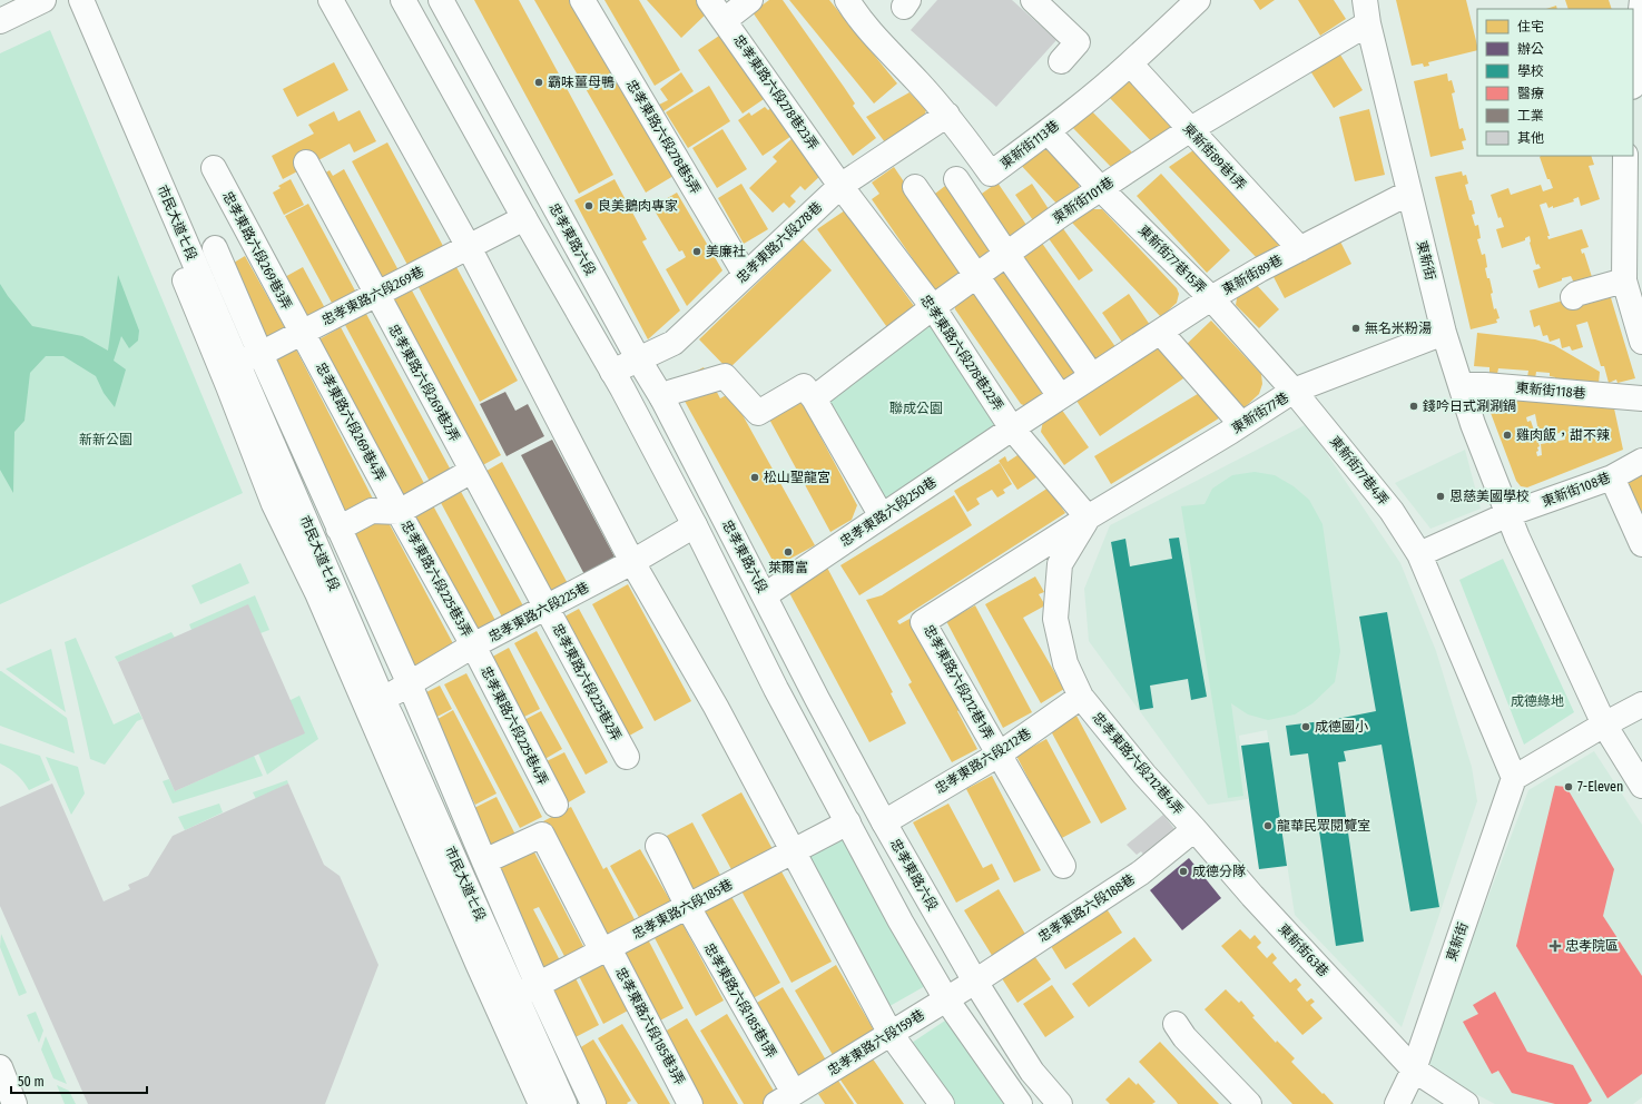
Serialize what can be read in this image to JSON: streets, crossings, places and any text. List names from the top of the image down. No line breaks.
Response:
{"streets":{"street":["忠孝東路六段278巷23弄","忠孝東路六段278巷5弄","東新街113巷","東新街89巷1弄","東新街101巷","市民大道七段","忠孝東路六段","忠孝東路六段278巷","忠孝東路六段269巷3弄","東新街77巷15弄","東新街","東新街89巷","忠孝東路六段269巷","忠孝東路六段278巷22弄","忠孝東路六段269巷2弄","東新街118巷","東新街77巷","忠孝東路六段269巷4弄","東新街77巷4弄","東新街108巷","忠孝東路六段250巷","忠孝東路六段225巷3弄","忠孝東路六段225巷","忠孝東路六段225巷2弄","忠孝東路六段212巷1弄","忠孝東路六段225巷4弄","忠孝東路六段212巷","忠孝東路六段212巷4弄","忠孝東路六段188巷","忠孝東路六段185巷","東新街63巷","忠孝東路六段185巷1弄","忠孝東路六段185巷3弄","忠孝東路六段159巷"]},"crossings":[["忠孝東路六段278巷23弄","忠孝東路六段278巷"],["忠孝東路六段278巷23弄","忠孝東路六段278巷22弄"],["忠孝東路六段278巷5弄","忠孝東路六段278巷"],["東新街113巷","東新街89巷1弄"],["東新街113巷","忠孝東路六段278巷"],["東新街113巷","東新街77巷15弄"],["東新街89巷1弄","東新街101巷"],["東新街89巷1弄","東新街89巷"],["東新街101巷","東新街77巷15弄"],["東新街101巷","東新街"],["東新街101巷","忠孝東路六段278巷22弄"],["市民大道七段","忠孝東路六段269巷"],["市民大道七段","忠孝東路六段225巷"],["市民大道七段","忠孝東路六段185巷"],["忠孝東路六段","忠孝東路六段278巷"],["忠孝東路六段","忠孝東路六段250巷"],["忠孝東路六段","忠孝東路六段212巷"],["忠孝東路六段","忠孝東路六段188巷"],["忠孝東路六段","忠孝東路六段159巷"],["忠孝東路六段278巷","忠孝東路六段278巷22弄"],["忠孝東路六段269巷3弄","忠孝東路六段269巷"],["忠孝東路六段269巷3弄","忠孝東路六段269巷4弄"],["東新街77巷15弄","東新街89巷"],["東新街77巷15弄","東新街77巷"],["東新街77巷15弄","東新街77巷4弄"],["東新街","東新街89巷"],["東新街","東新街118巷"],["東新街","東新街77巷"],["東新街","東新街108巷"],["東新街","東新街63巷"],["東新街89巷","忠孝東路六段278巷22弄"],["東新街89巷","忠孝東路六段250巷"],["忠孝東路六段269巷","忠孝東路六段269巷2弄"],["忠孝東路六段269巷","忠孝東路六段269巷4弄"],["忠孝東路六段278巷22弄","東新街77巷"],["忠孝東路六段278巷22弄","忠孝東路六段250巷"],["忠孝東路六段278巷22弄","忠孝東路六段212巷1弄"],["忠孝東路六段278巷22弄","忠孝東路六段212巷4弄"],["忠孝東路六段269巷2弄","忠孝東路六段225巷"],["忠孝東路六段269巷2弄","忠孝東路六段225巷2弄"],["東新街77巷","東新街77巷4弄"],["東新街77巷","忠孝東路六段212巷1弄"],["東新街77巷","忠孝東路六段212巷4弄"],["忠孝東路六段269巷4弄","忠孝東路六段225巷3弄"],["忠孝東路六段225巷3弄","忠孝東路六段225巷"],["忠孝東路六段225巷3弄","忠孝東路六段225巷4弄"],["忠孝東路六段225巷","忠孝東路六段225巷2弄"],["忠孝東路六段225巷","忠孝東路六段225巷4弄"],["忠孝東路六段212巷1弄","忠孝東路六段212巷"],["忠孝東路六段212巷1弄","忠孝東路六段212巷4弄"],["忠孝東路六段212巷","忠孝東路六段212巷4弄"],["忠孝東路六段212巷4弄","忠孝東路六段188巷"],["忠孝東路六段212巷4弄","東新街63巷"],["忠孝東路六段188巷","東新街63巷"],["忠孝東路六段188巷","忠孝東路六段159巷"],["忠孝東路六段185巷","忠孝東路六段185巷1弄"],["忠孝東路六段185巷","忠孝東路六段185巷3弄"],["忠孝東路六段185巷1弄","忠孝東路六段159巷"]],"parks":["聯成公園","新新公園","成德綠地"],"places":{"other":["霸味薑母鴨","良美鵝肉專家","美廉社","無名米粉湯","錢吟日式涮涮鍋","雞肉飯，甜不辣","松山聖龍宮","恩慈美國學校","萊爾富","成德國小","7-Eleven","龍華民眾閱覽室","成德分隊"],"health":["忠孝院區"]},"legend":["住宅","辦公","學校","醫療","工業","其他"],"scale_bar":"50 m"}
